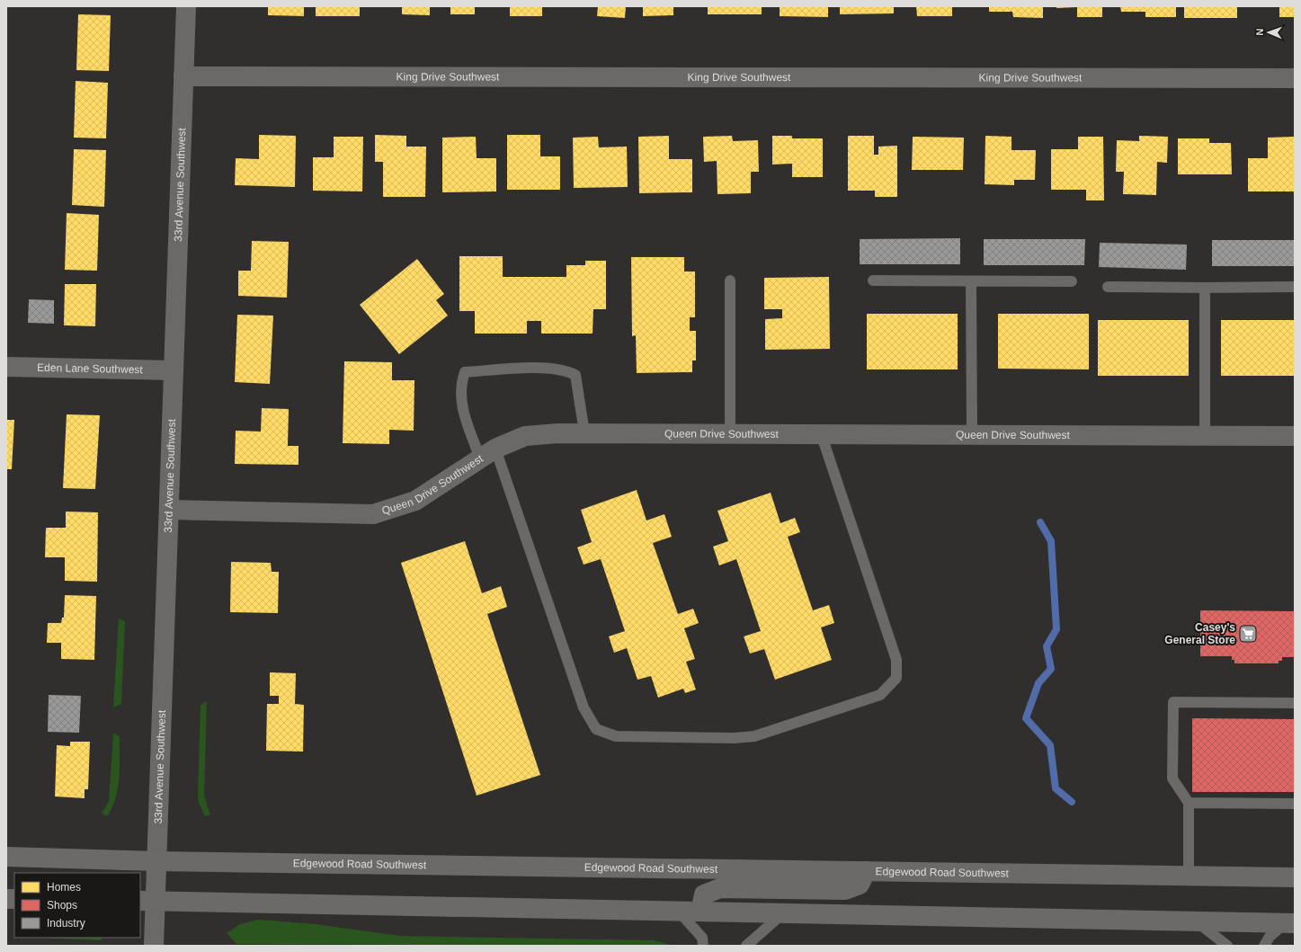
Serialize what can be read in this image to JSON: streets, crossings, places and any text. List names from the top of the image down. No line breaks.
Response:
{"streets":{"main road":["Edgewood Road Southwest"],"street":["King Drive Southwest","33rd Avenue Southwest","Eden Lane Southwest","Queen Drive Southwest"]},"crossings":[["King Drive Southwest","33rd Avenue Southwest"],["33rd Avenue Southwest","Eden Lane Southwest"],["33rd Avenue Southwest","Queen Drive Southwest"],["33rd Avenue Southwest","Edgewood Road Southwest"]],"places":{"supermarket":["Casey's General Store"]},"legend":["Homes","Shops","Industry"],"north":"left"}
